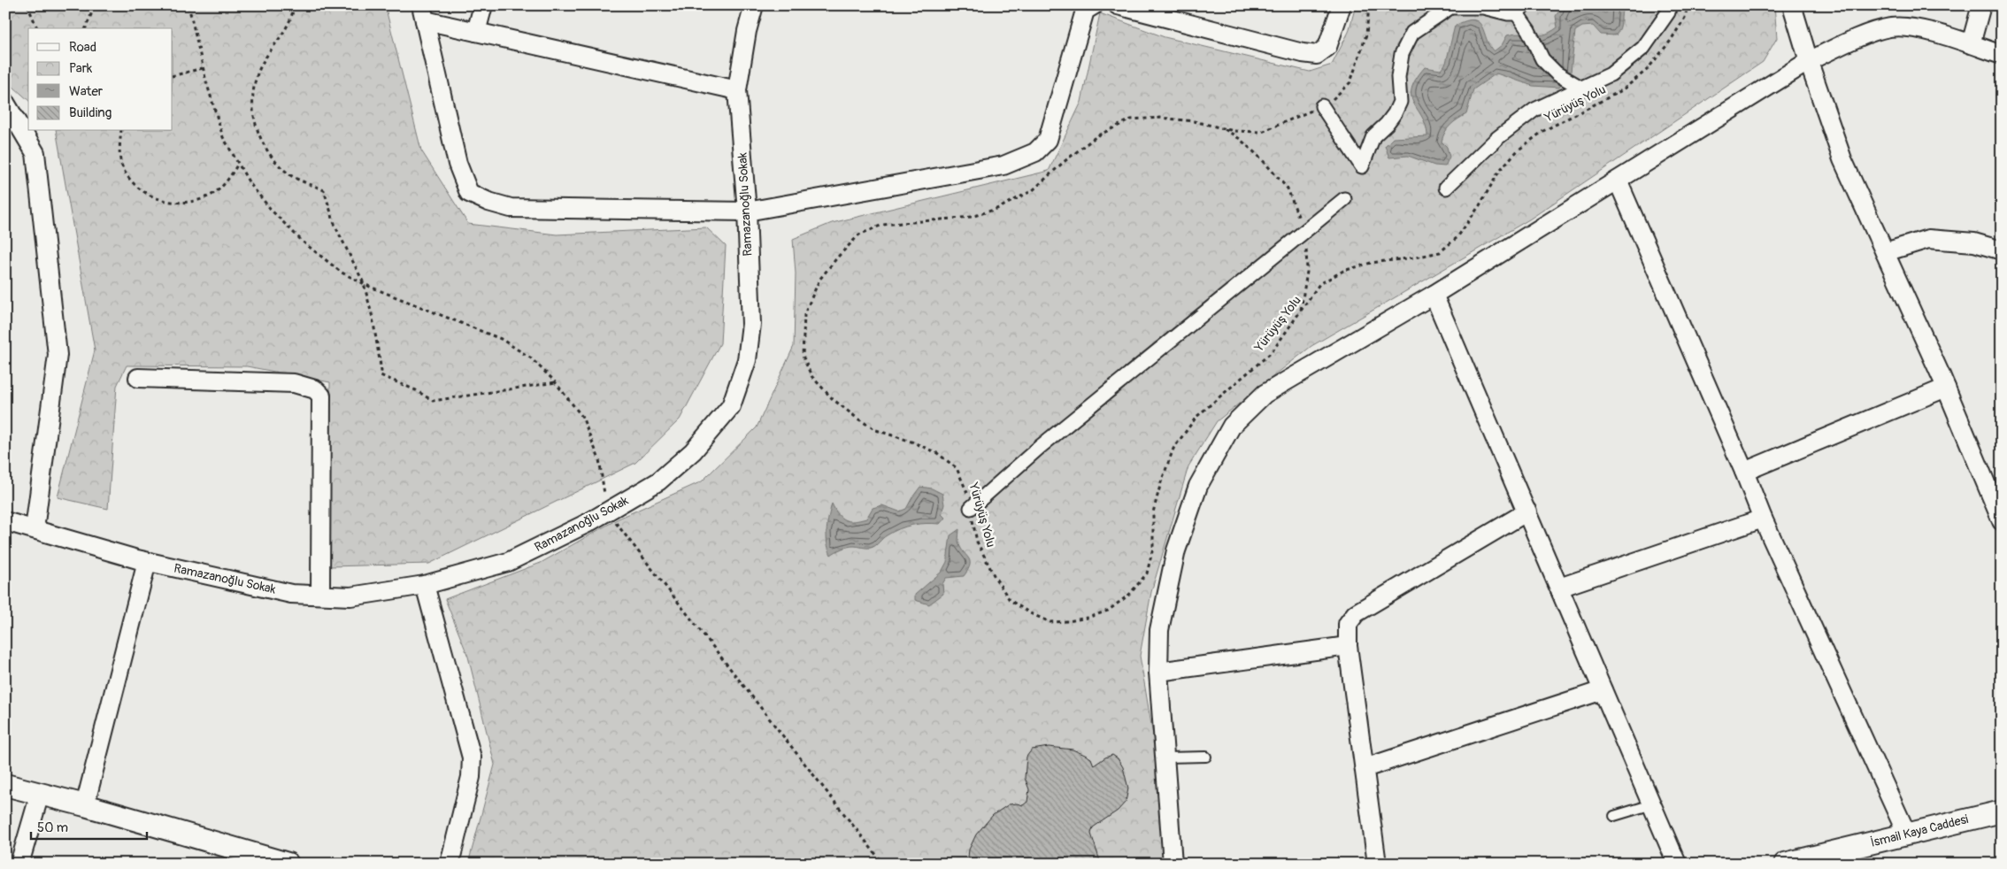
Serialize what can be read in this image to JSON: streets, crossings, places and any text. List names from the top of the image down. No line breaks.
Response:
{"streets":{"street":["Ramazanoğlu Sokak","İsmail Kaya Caddesi"],"path":["Yürüyüş Yolu"]},"legend":["Road","Park","Water","Building"],"scale_bar":"50 m"}
